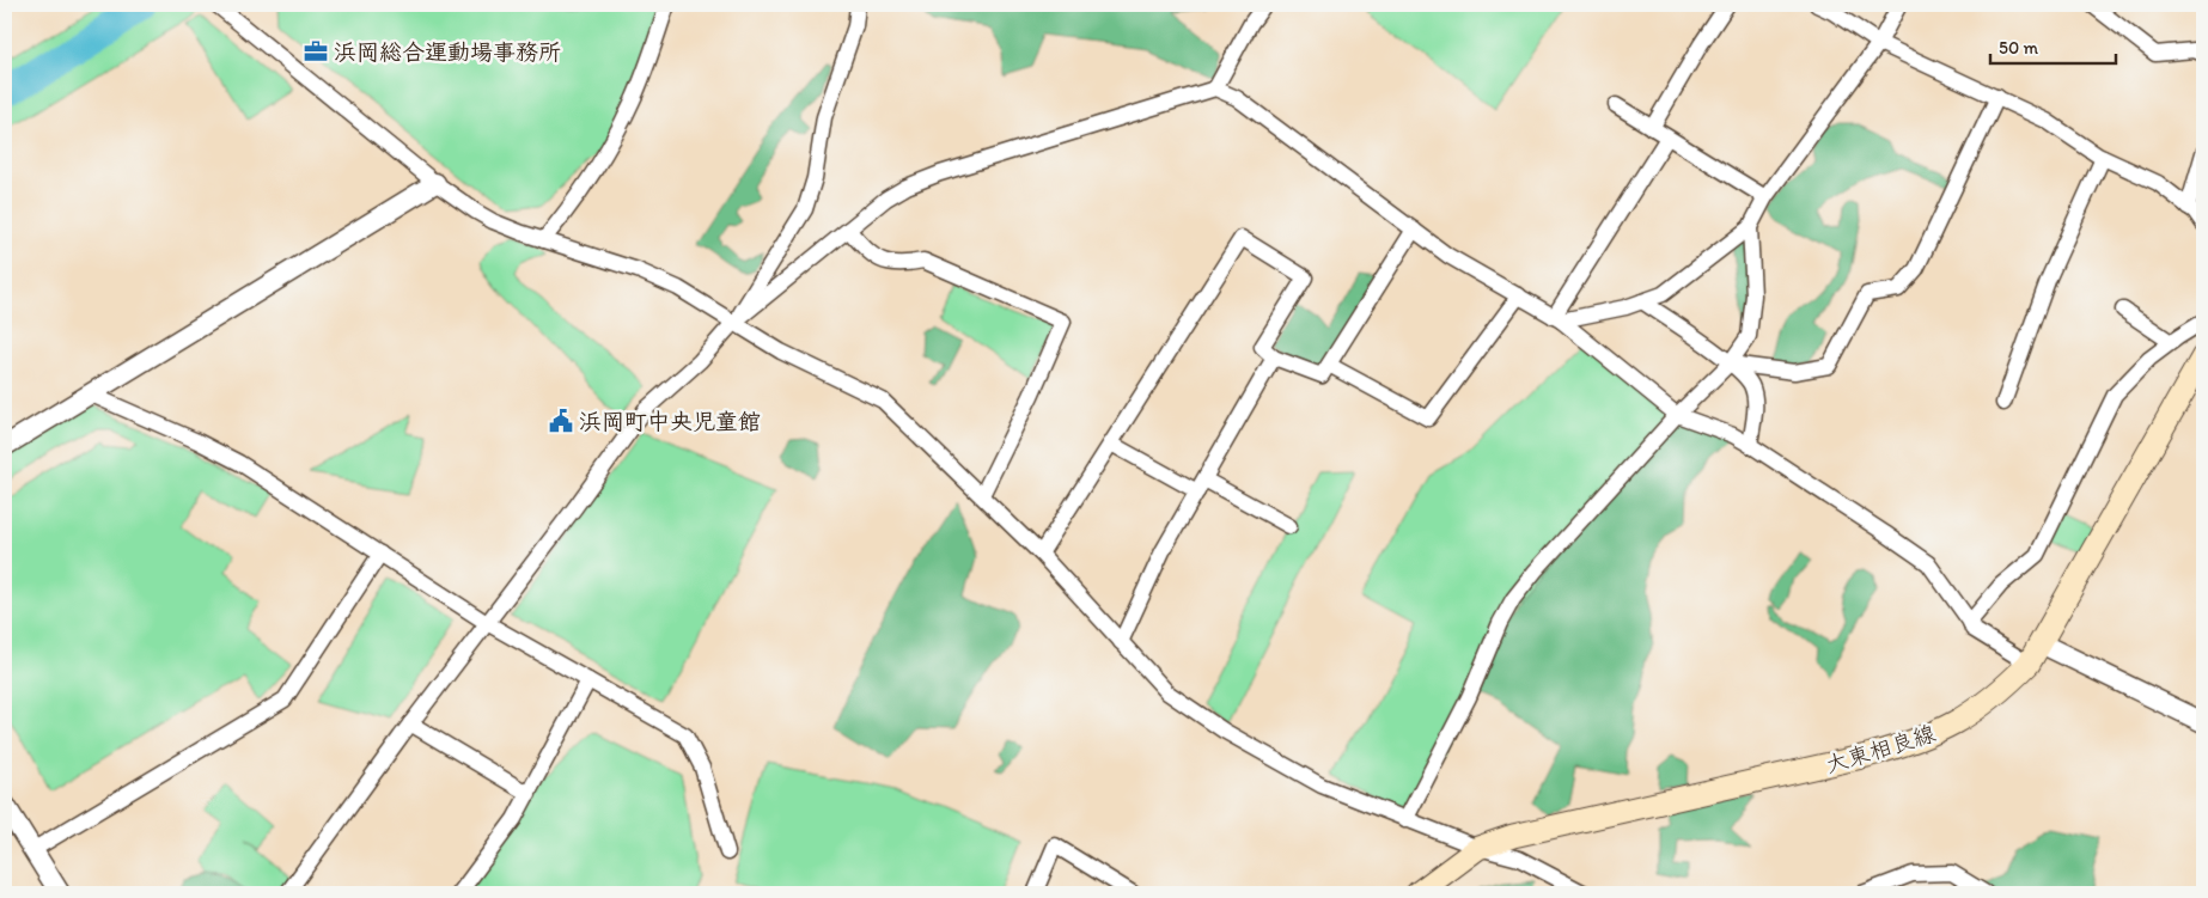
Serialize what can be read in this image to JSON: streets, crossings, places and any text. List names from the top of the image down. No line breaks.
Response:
{"streets":{"main road":["大東相良線"]},"places":{"office":["浜岡総合運動場事務所"],"public building":["浜岡町中央児童館"]},"scale_bar":"50 m"}
